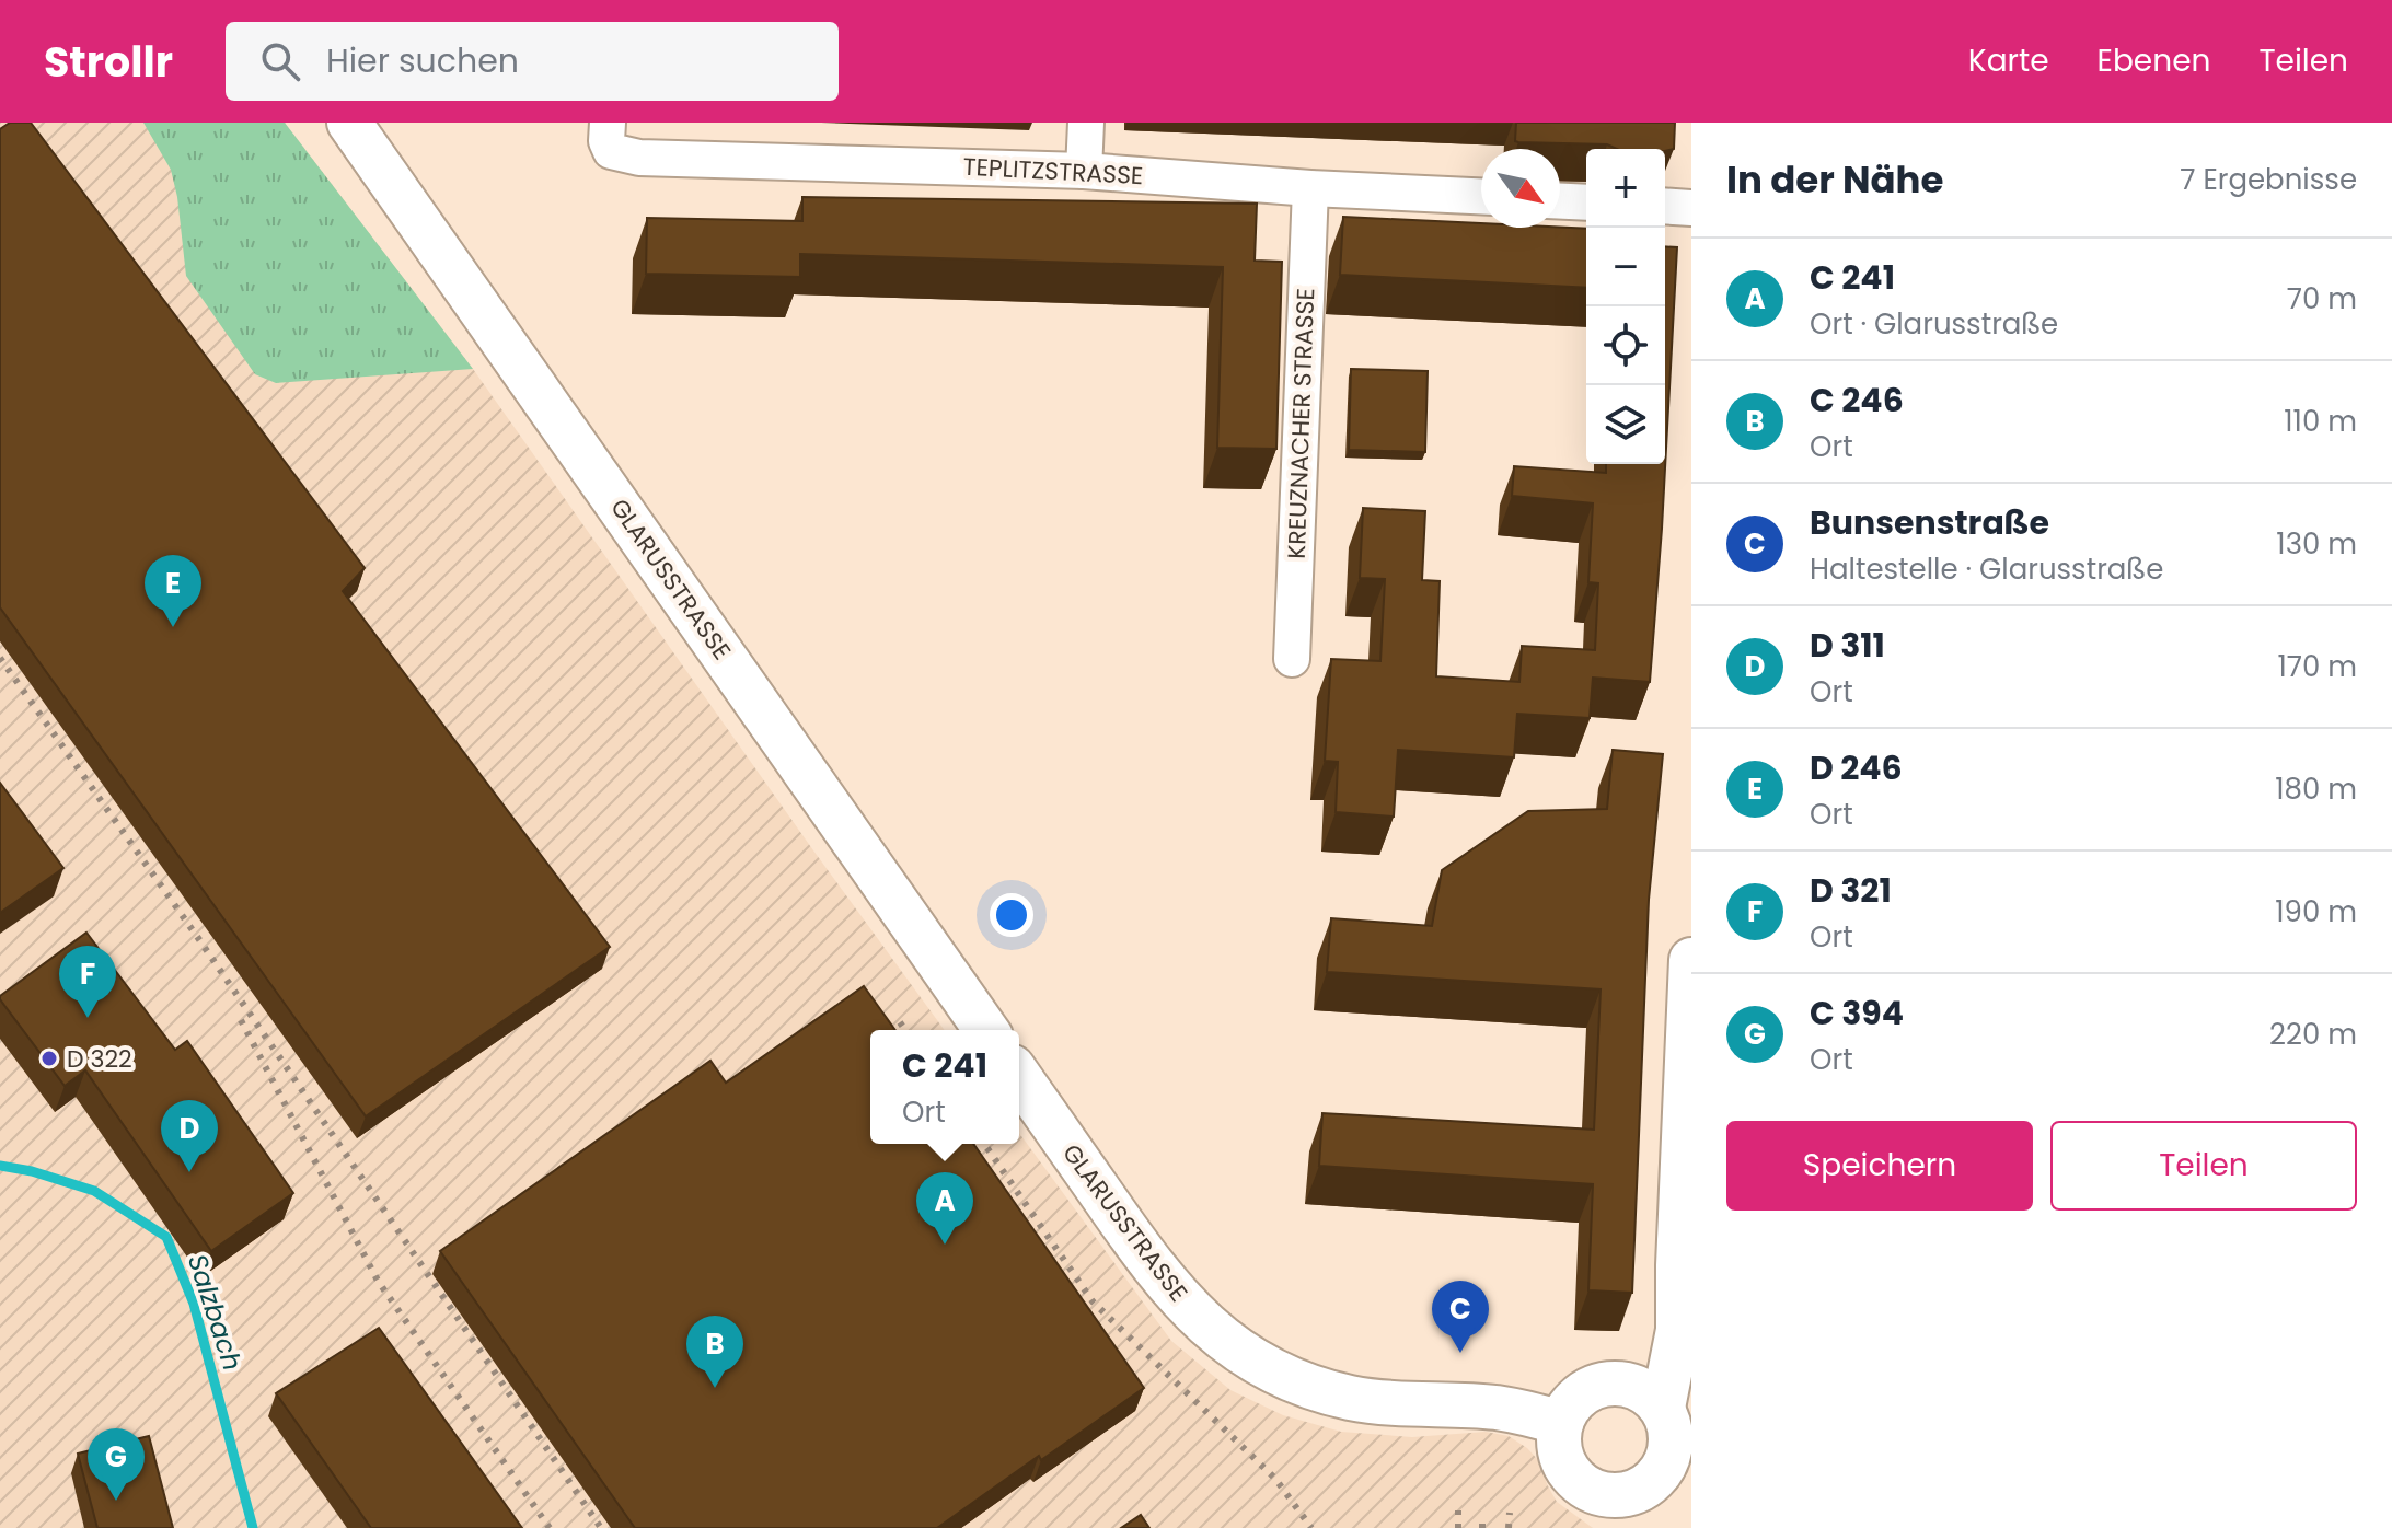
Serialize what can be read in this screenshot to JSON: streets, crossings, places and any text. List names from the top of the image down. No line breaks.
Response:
{"streets":{"street":["TEPLITZSTRASSE","KREUZNACHER STRASSE","GLARUSSTRASSE"]},"crossings":[["TEPLITZSTRASSE","KREUZNACHER STRASSE"]],"water":["Salzbach"],"places":["D 322"],"north":"bottom right","page":{"header":"Strollr","search":"Hier suchen","nav":["Karte","Ebenen","Teilen"],"heading":["In der Nähe","7 Ergebnisse"],"map_buttons":["+","−"],"list":[{"mark":"A","name":"C 241","note":"Ort · Glarusstraße","value":"70 m"},{"mark":"B","name":"C 246","note":"Ort","value":"110 m"},{"mark":"C","name":"Bunsenstraße","note":"Haltestelle · Glarusstraße","value":"130 m"},{"mark":"D","name":"D 311","note":"Ort","value":"170 m"},{"mark":"E","name":"D 246","note":"Ort","value":"180 m"},{"mark":"F","name":"D 321","note":"Ort","value":"190 m"},{"mark":"G","name":"C 394","note":"Ort","value":"220 m"}],"pins":["E","F","D","A","C","B","G"],"popup":["C 241","Ort"],"buttons":["Speichern","Teilen"]}}
